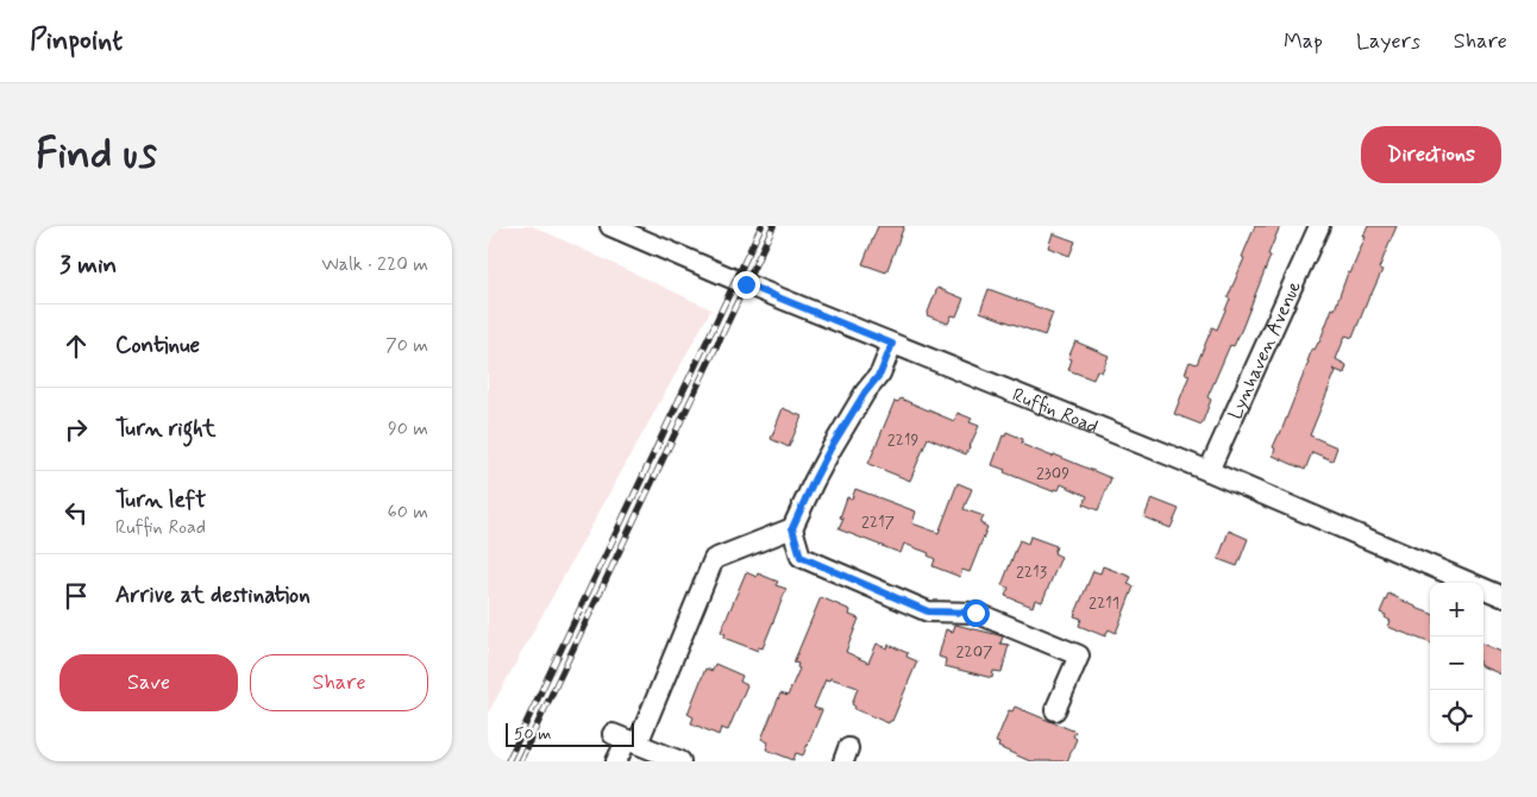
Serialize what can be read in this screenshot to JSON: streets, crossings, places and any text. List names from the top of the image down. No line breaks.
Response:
{"streets":{"street":["Lynhaven Avenue","Ruffin Road"]},"crossings":[["Lynhaven Avenue","Ruffin Road"]],"house_numbers":["2219","2309","2217","2213","2211","2207"],"scale_bar":"50 m","page":{"header":"Pinpoint","nav":["Map","Layers","Share"],"buttons":["Directions",["Save","Share"]],"title":"Find us","heading":["3 min","Walk · 220 m"],"list":[["Continue","70 m"],["Turn right","90 m"],["Turn left","Ruffin Road","60 m"],"Arrive at destination"],"map_buttons":["+","−"],"scale":"50 m"}}
